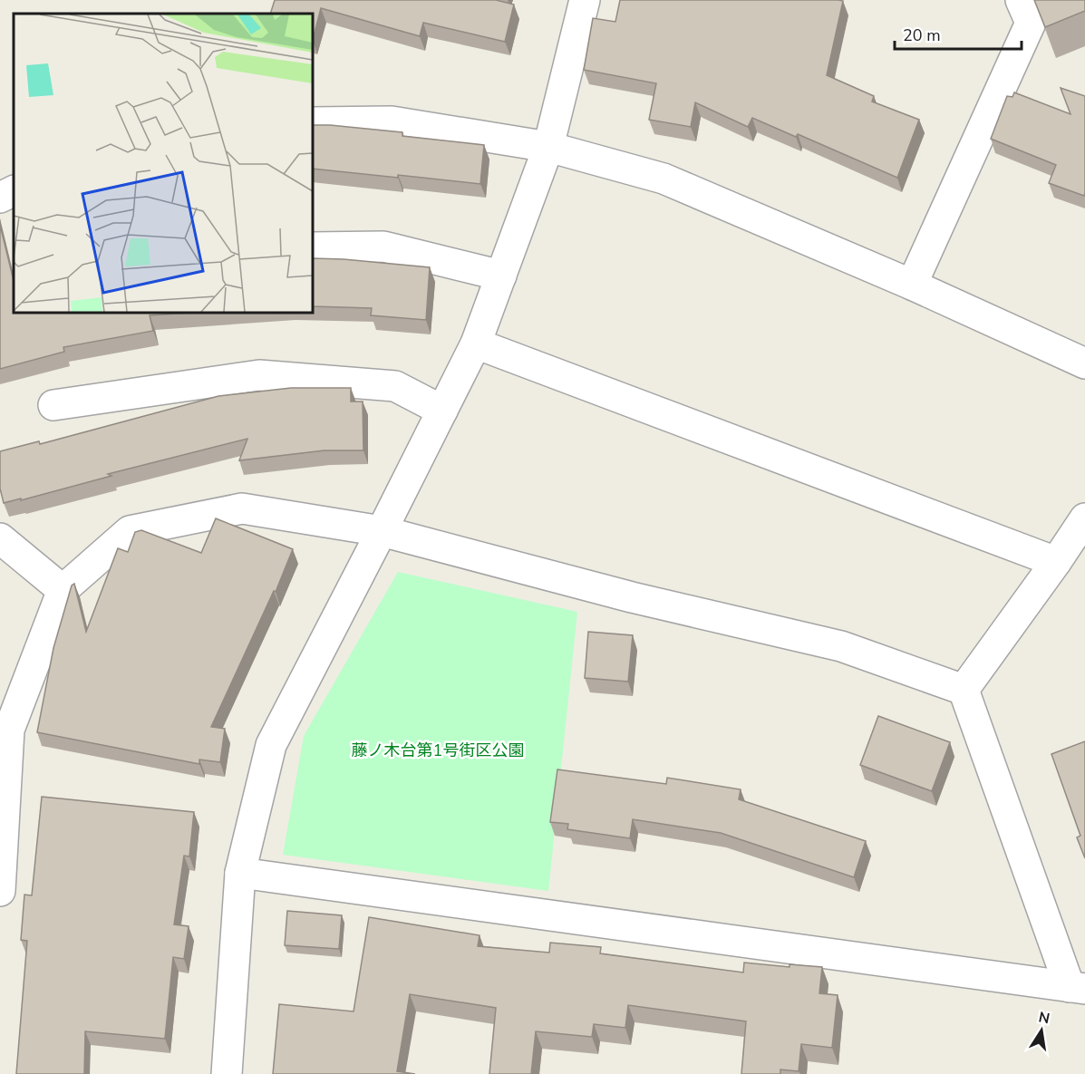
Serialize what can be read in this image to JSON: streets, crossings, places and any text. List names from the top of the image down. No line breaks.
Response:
{"parks":["藤ノ木台第1号街区公園"],"scale_bar":"20 m","north":"top"}
